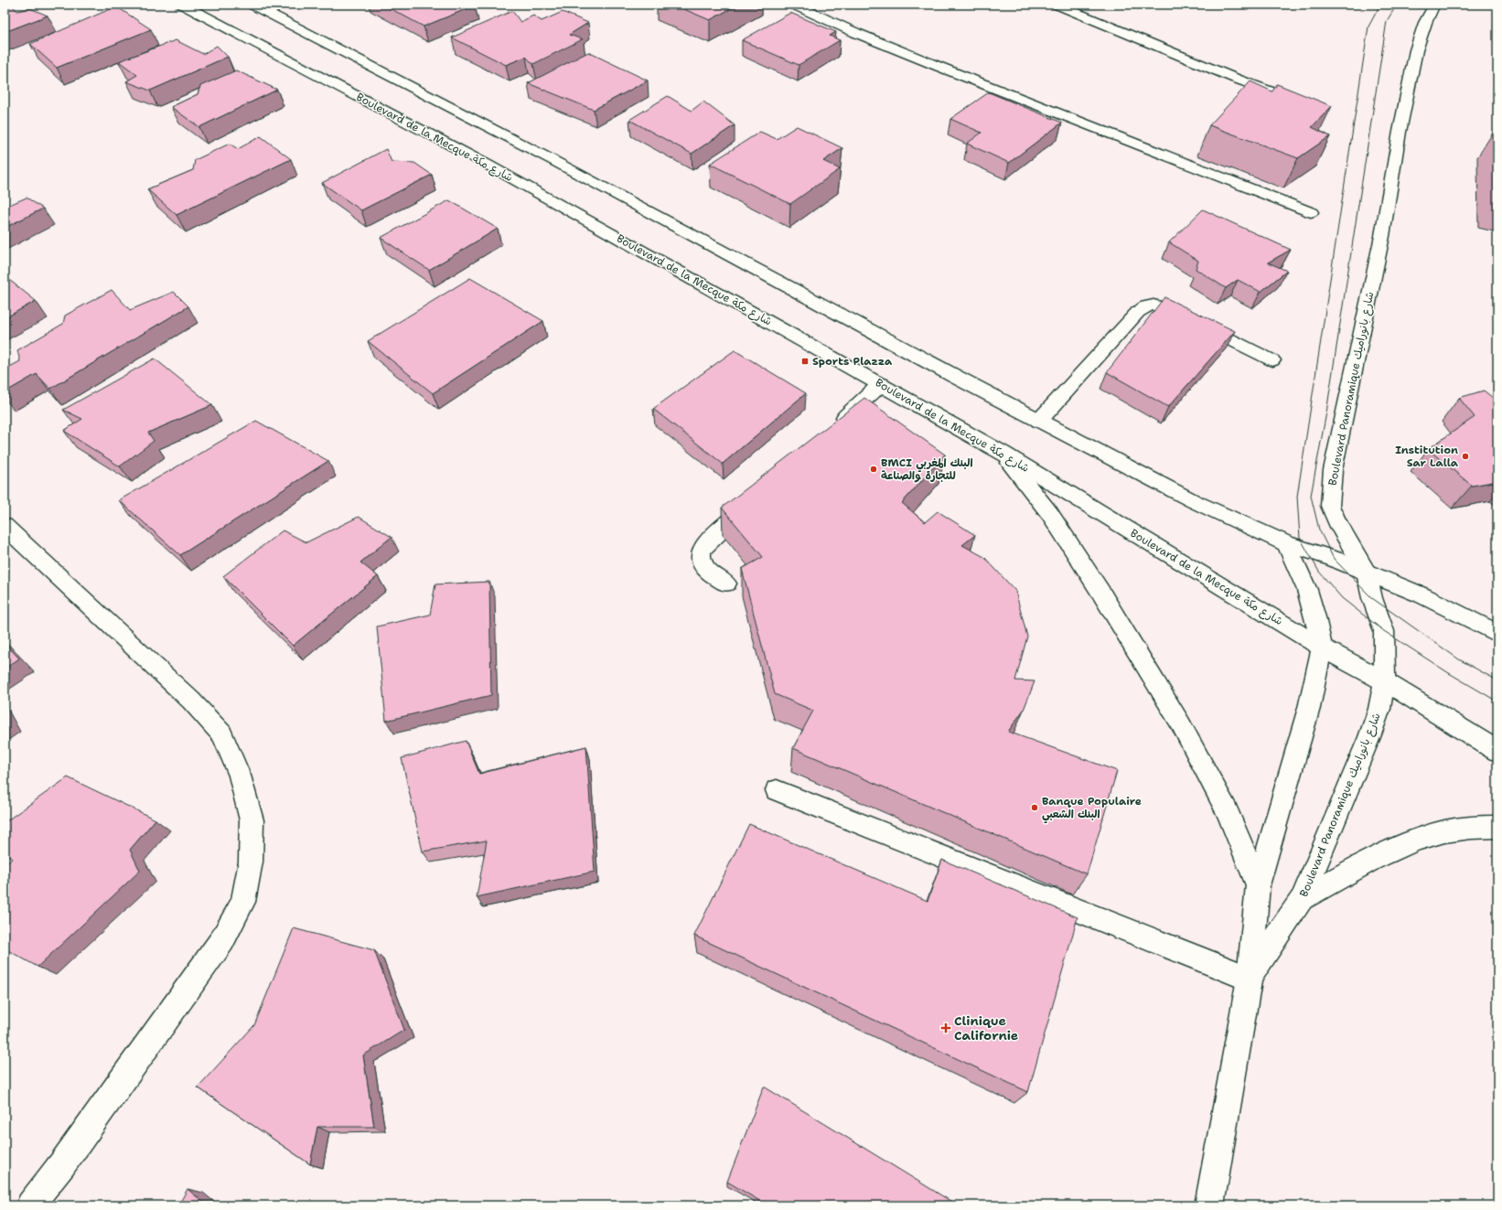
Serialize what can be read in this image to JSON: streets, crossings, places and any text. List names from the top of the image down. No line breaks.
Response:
{"streets":{"main road":["Boulevard de la Mecque شارع مكة","Boulevard Panoramique شارع بانوراميك"]},"crossings":[["Boulevard de la Mecque شارع مكة","Boulevard Panoramique شارع بانوراميك"]],"places":{"transit":["Sports Plazza"],"other":["Institution Sar Lalla","BMCI البنك المغربي للتجارة والصناعة","Banque Populaire البنك الشعبي"],"health":["Clinique Californie"]}}
